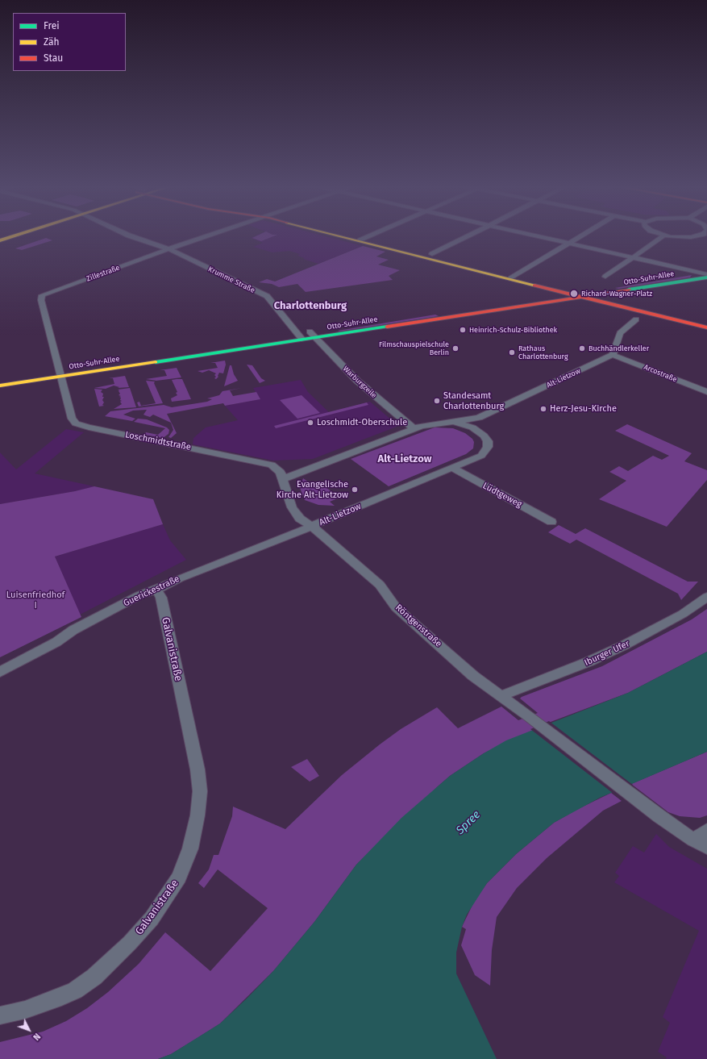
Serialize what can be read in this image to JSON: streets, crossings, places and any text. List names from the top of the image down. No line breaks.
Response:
{"streets":{"main road":["Otto-Suhr-Allee"],"street":["Zillestraße","Krumme Straße","Arcostraße","Alt-Lietzow","Warburgzeile","Loschmidtstraße","Lüdtgeweg","Guerickestraße","Röntgenstraße","Galvanistraße","Iburger Ufer"]},"crossings":[["Zillestraße","Otto-Suhr-Allee"],["Zillestraße","Krumme Straße"],["Zillestraße","Loschmidtstraße"],["Otto-Suhr-Allee","Krumme Straße"],["Otto-Suhr-Allee","Warburgzeile"],["Otto-Suhr-Allee","Loschmidtstraße"],["Arcostraße","Alt-Lietzow"],["Alt-Lietzow","Warburgzeile"],["Alt-Lietzow","Loschmidtstraße"],["Alt-Lietzow","Lüdtgeweg"],["Alt-Lietzow","Guerickestraße"],["Alt-Lietzow","Röntgenstraße"],["Guerickestraße","Röntgenstraße"],["Guerickestraße","Galvanistraße"],["Röntgenstraße","Iburger Ufer"]],"districts":["Charlottenburg","Alt-Lietzow"],"water":["Spree"],"parks":["Luisenfriedhof I"],"places":["Richard-Wagner-Platz","Heinrich-Schulz-Bibliothek","Filmschauspielschule Berlin","Buchhändlerkeller","Rathaus Charlottenburg","Standesamt Charlottenburg","Herz-Jesu-Kirche","Loschmidt-Oberschule","Evangelische Kirche Alt-Lietzow"],"legend":["Frei","Zäh","Stau"],"north":"bottom right"}
